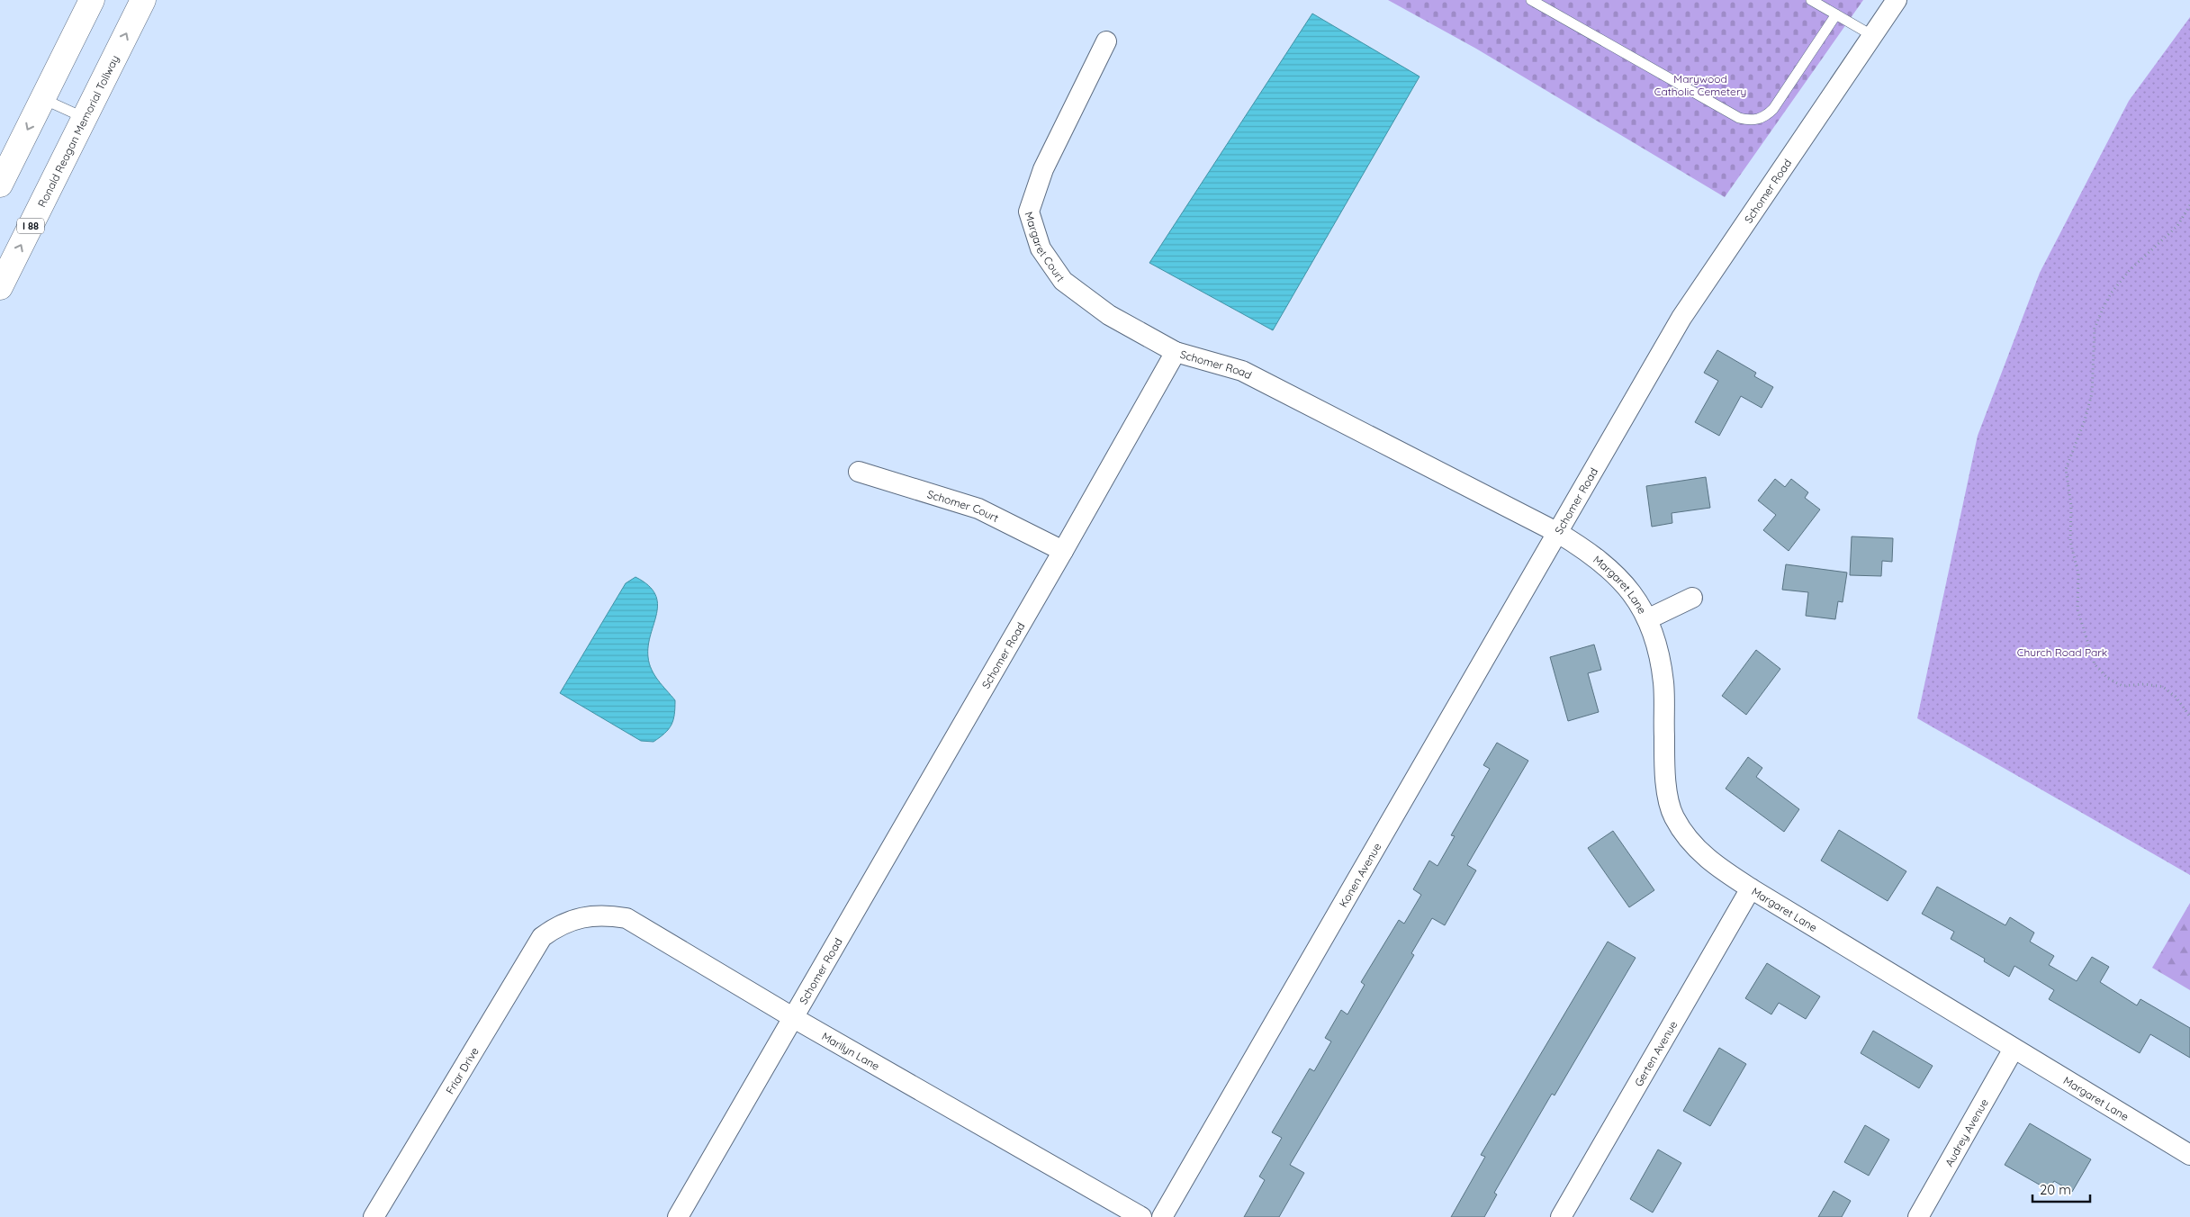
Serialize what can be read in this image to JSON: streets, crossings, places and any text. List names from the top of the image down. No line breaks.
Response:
{"streets":{"highway":["Ronald Reagan Memorial Tollway","I 88"],"street":["Schomer Road","Margaret Court","Schomer Court","Margaret Lane","Konen Avenue","Marilyn Lane","Gerten Avenue","Friar Drive","Audrey Avenue"]},"crossings":[["Schomer Road","Margaret Court"],["Schomer Road","Schomer Court"],["Schomer Road","Margaret Lane"],["Schomer Road","Konen Avenue"],["Schomer Road","Marilyn Lane"],["Margaret Lane","Konen Avenue"],["Margaret Lane","Gerten Avenue"],["Margaret Lane","Audrey Avenue"],["Marilyn Lane","Friar Drive"]],"parks":["Marywood Catholic Cemetery","Church Road Park"],"scale_bar":"20 m"}
